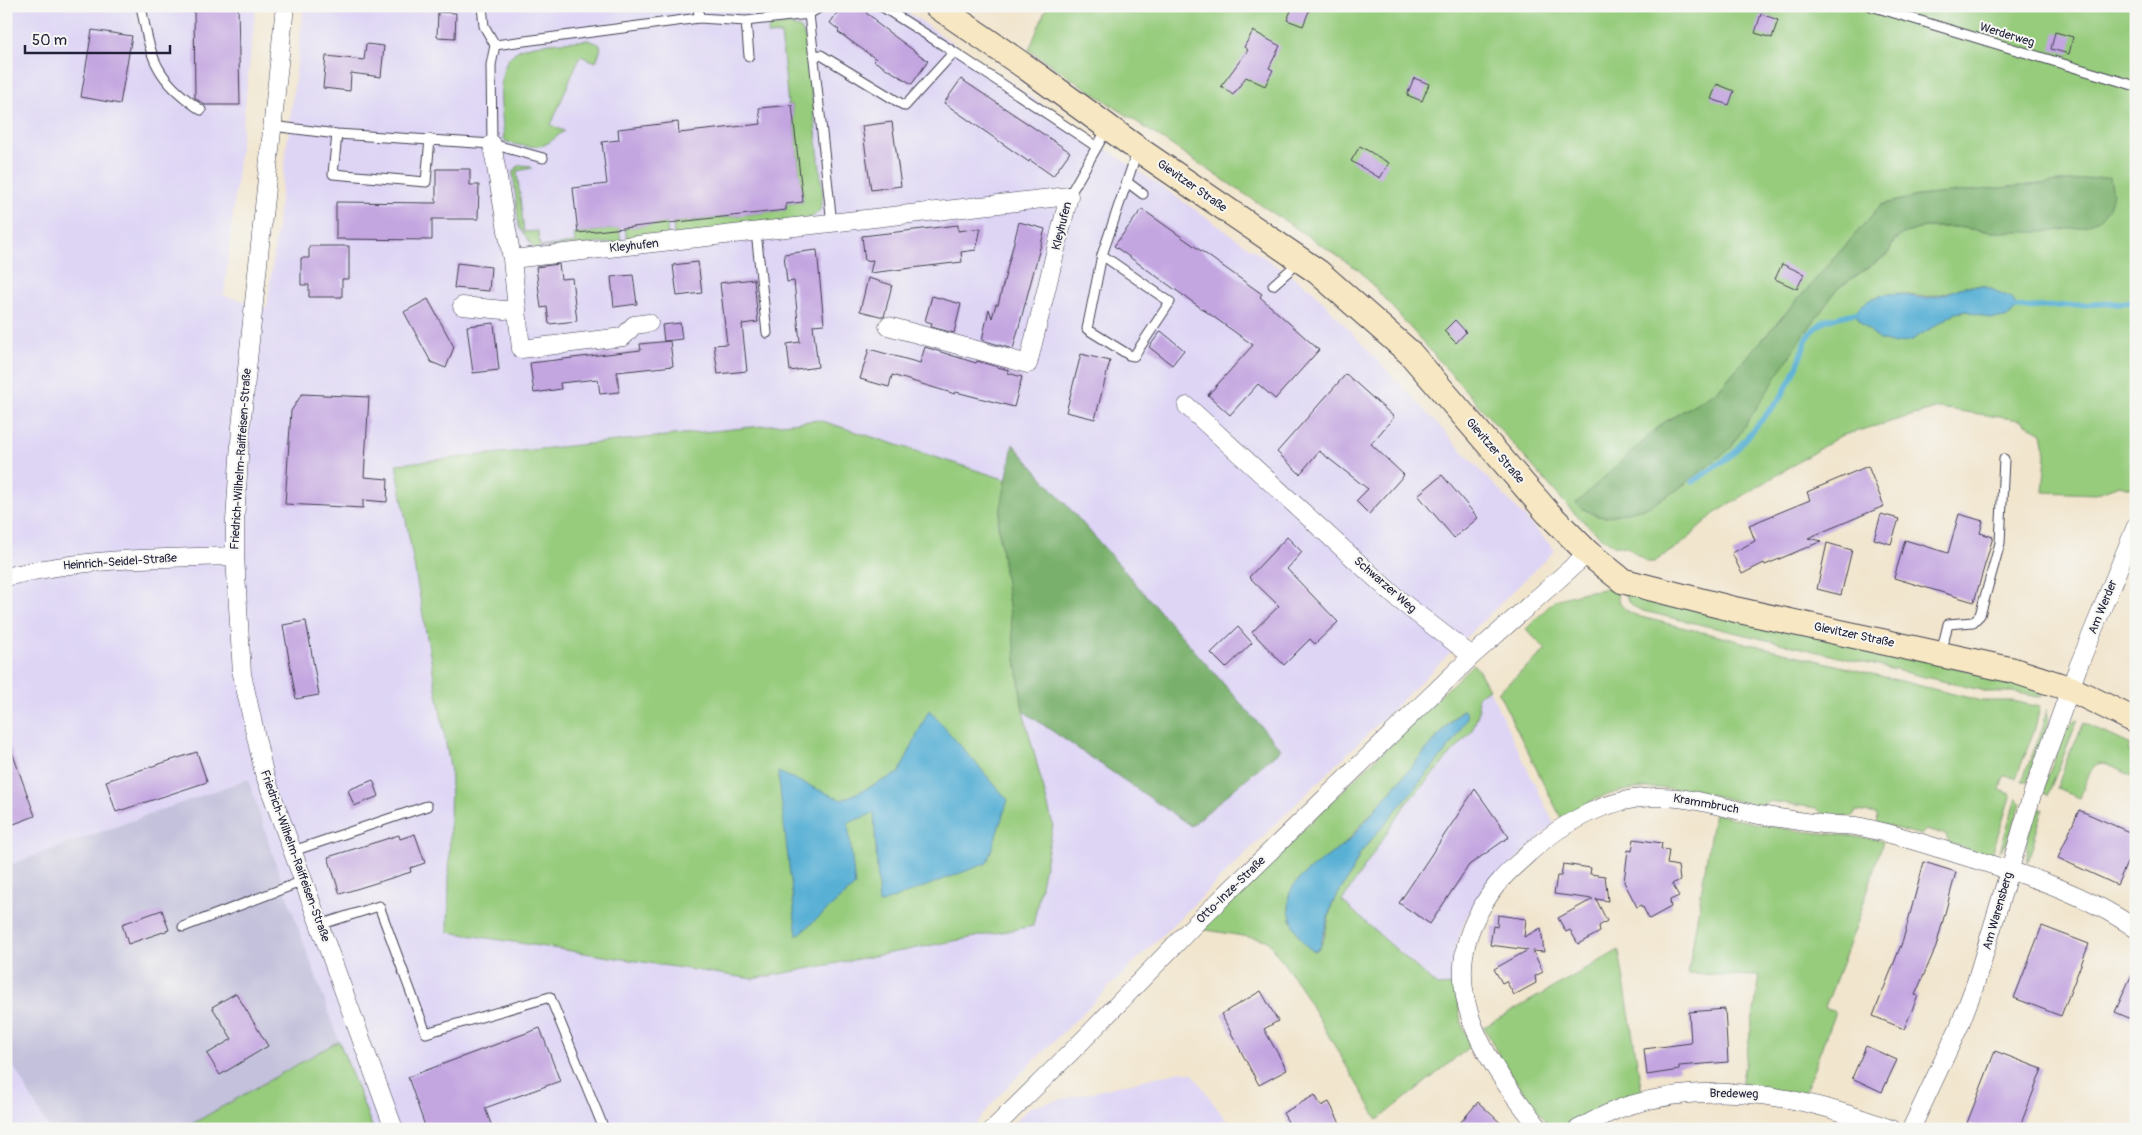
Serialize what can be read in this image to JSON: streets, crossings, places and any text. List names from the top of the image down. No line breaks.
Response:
{"streets":{"main road":["Gievitzer Straße"],"street":["Kleyhufen","Friedrich-Wilhelm-Raiffeisen-Straße","Heinrich-Seidel-Straße","Schwarzer Weg","Am Werder","Krammbruch","Otto-Inze-Straße","Am Warensberg","Bredeweg"],"lane":["Werderweg"]},"crossings":[["Gievitzer Straße","Am Werder"],["Gievitzer Straße","Am Warensberg"],["Friedrich-Wilhelm-Raiffeisen-Straße","Heinrich-Seidel-Straße"],["Schwarzer Weg","Otto-Inze-Straße"],["Am Werder","Am Warensberg"],["Krammbruch","Am Warensberg"]],"scale_bar":"50 m"}
